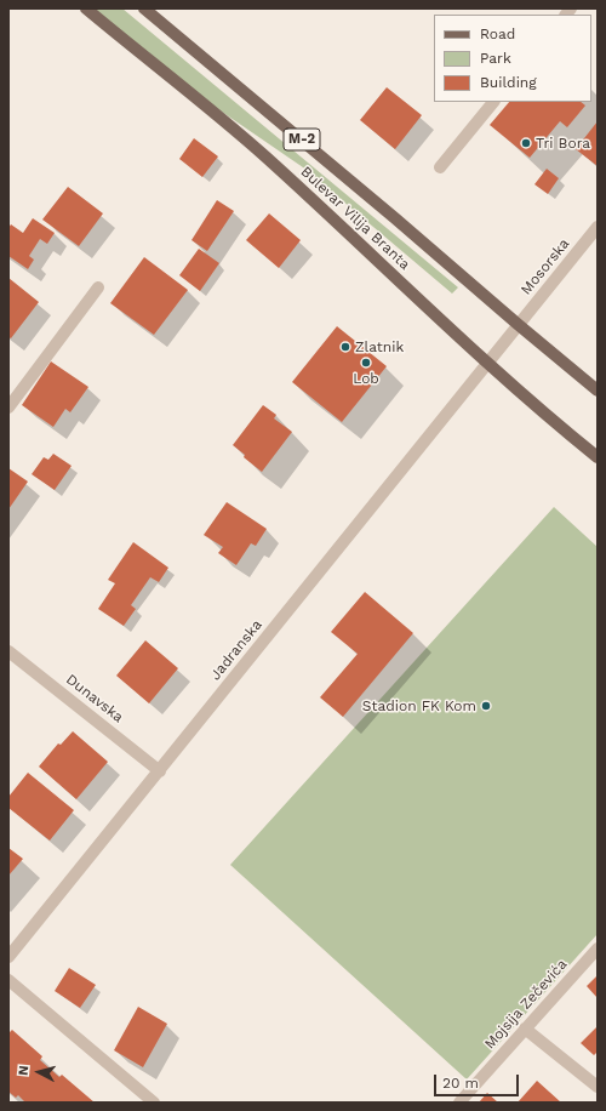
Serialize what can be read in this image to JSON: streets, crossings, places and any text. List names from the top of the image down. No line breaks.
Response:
{"streets":{"main road":["M-2","Bulevar Vilija Branta"],"street":["Mosorska","Jadranska","Dunavska","Mojsija Zečevića"]},"crossings":[["Bulevar Vilija Branta","Mosorska"],["Bulevar Vilija Branta","Jadranska"],["Mosorska","Jadranska"],["Jadranska","Dunavska"]],"places":["Tri Bora","Zlatnik","Lob","Stadion FK Kom"],"legend":["Road","Park","Building"],"scale_bar":"20 m","north":"left"}
